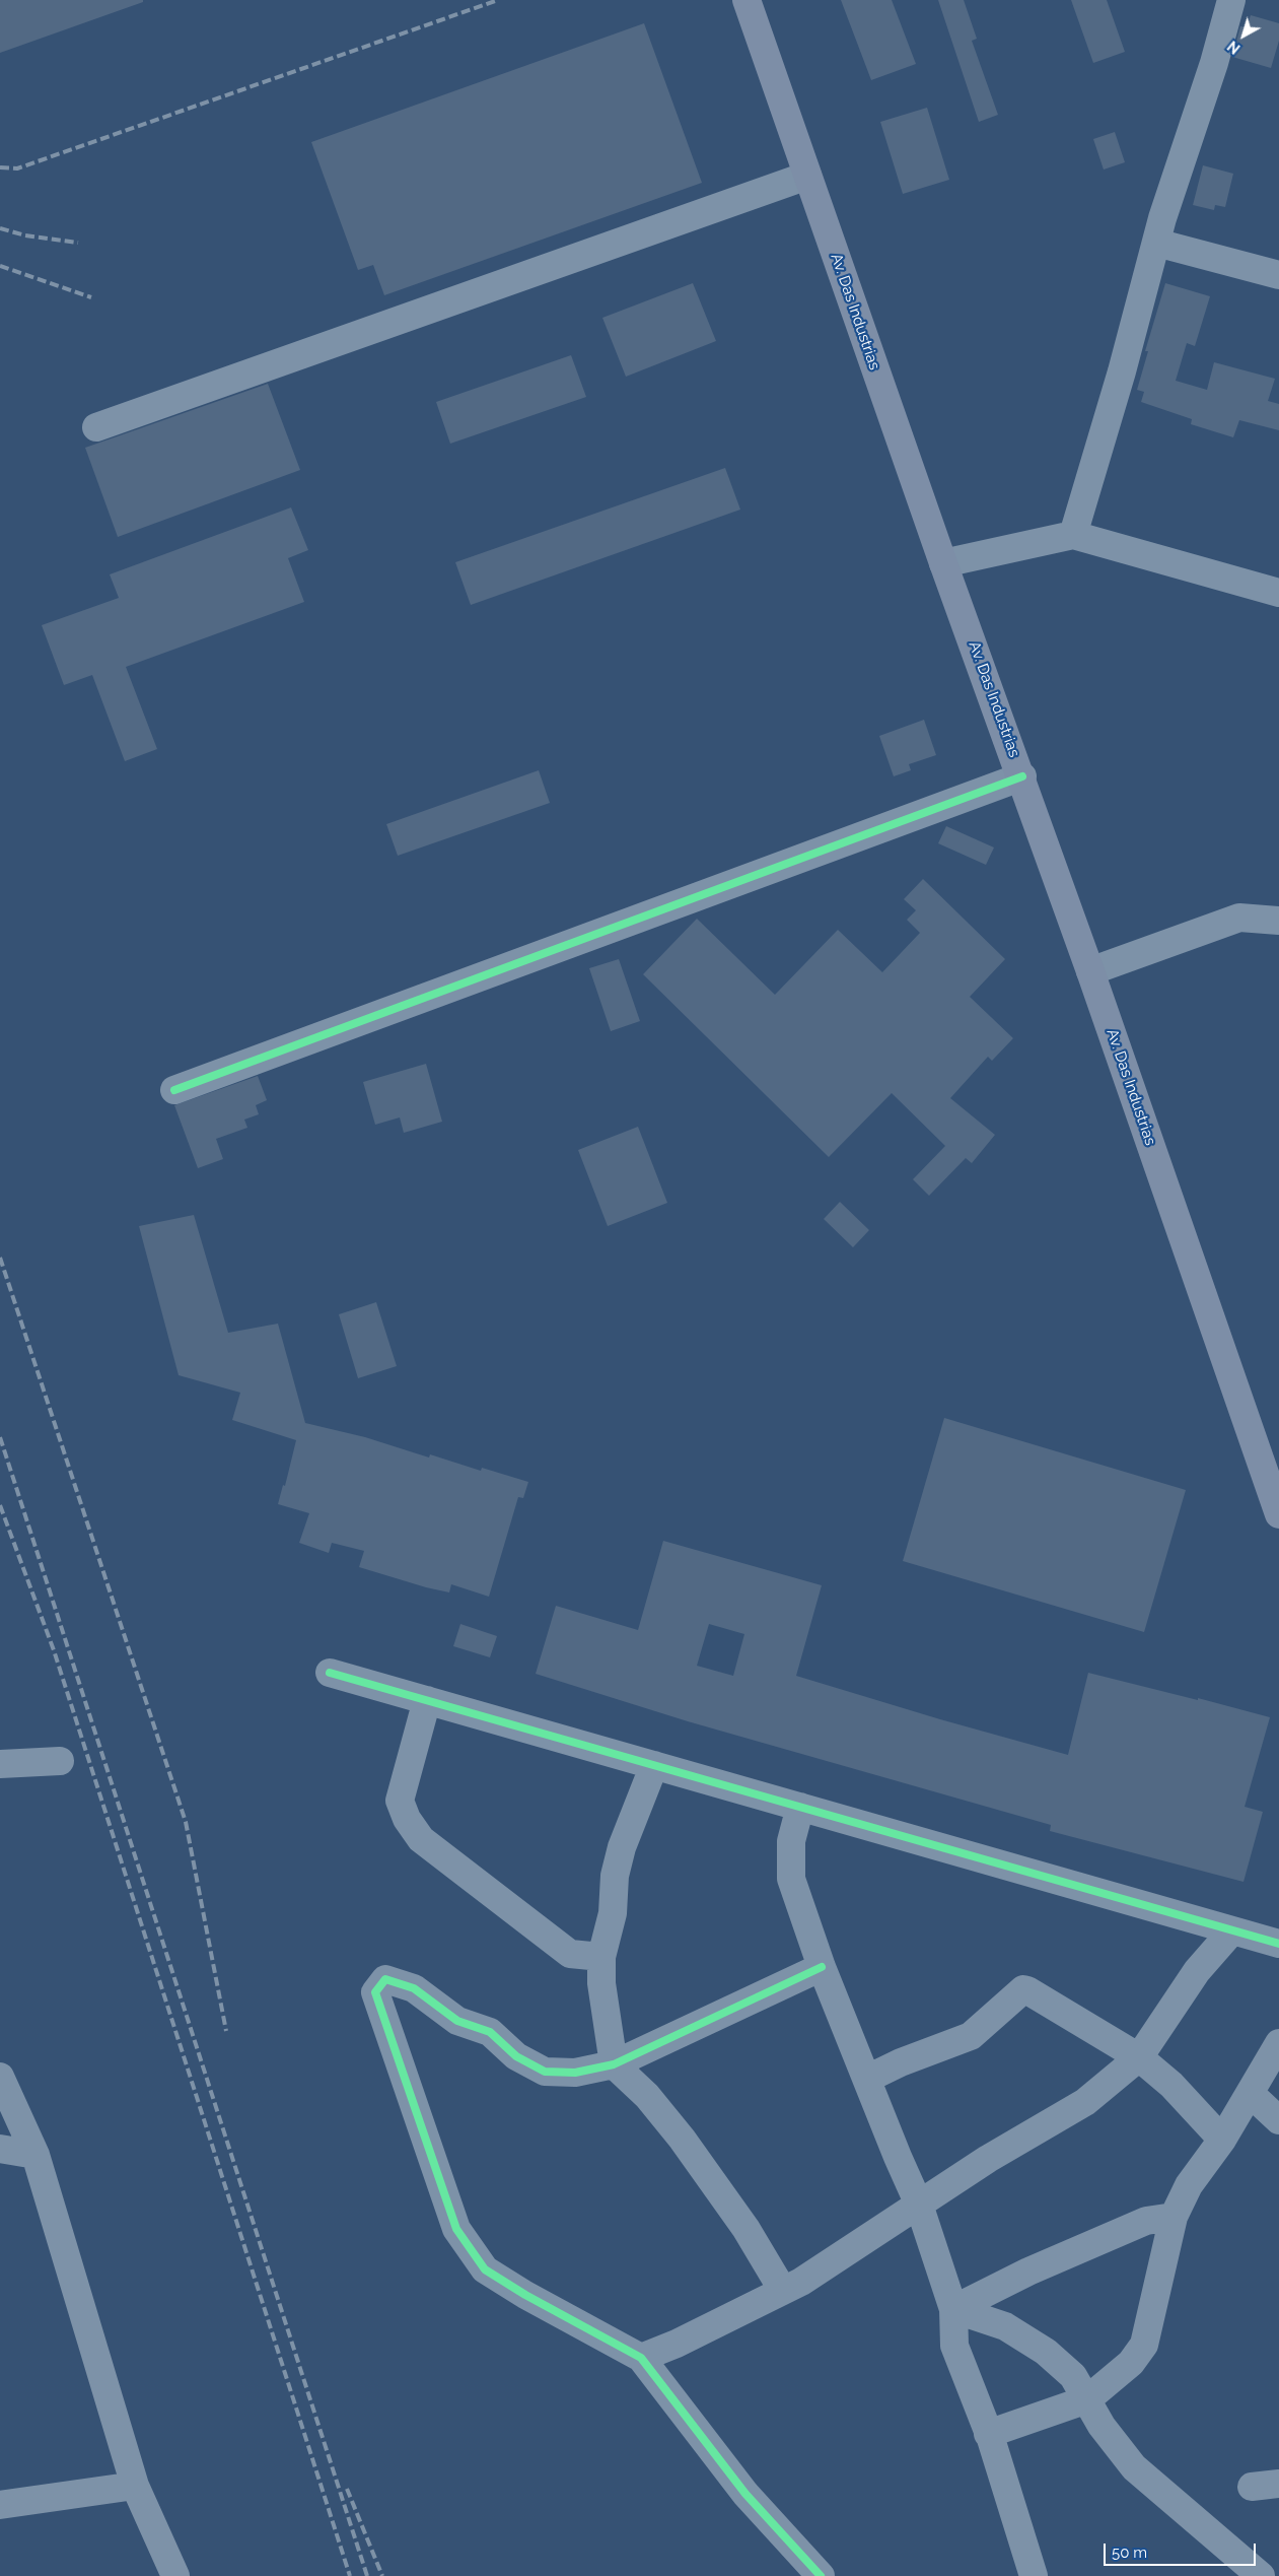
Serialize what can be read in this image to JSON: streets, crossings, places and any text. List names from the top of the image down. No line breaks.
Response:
{"streets":{"main road":["Av. Das Industrias"]},"scale_bar":"50 m","north":"bottom left"}
